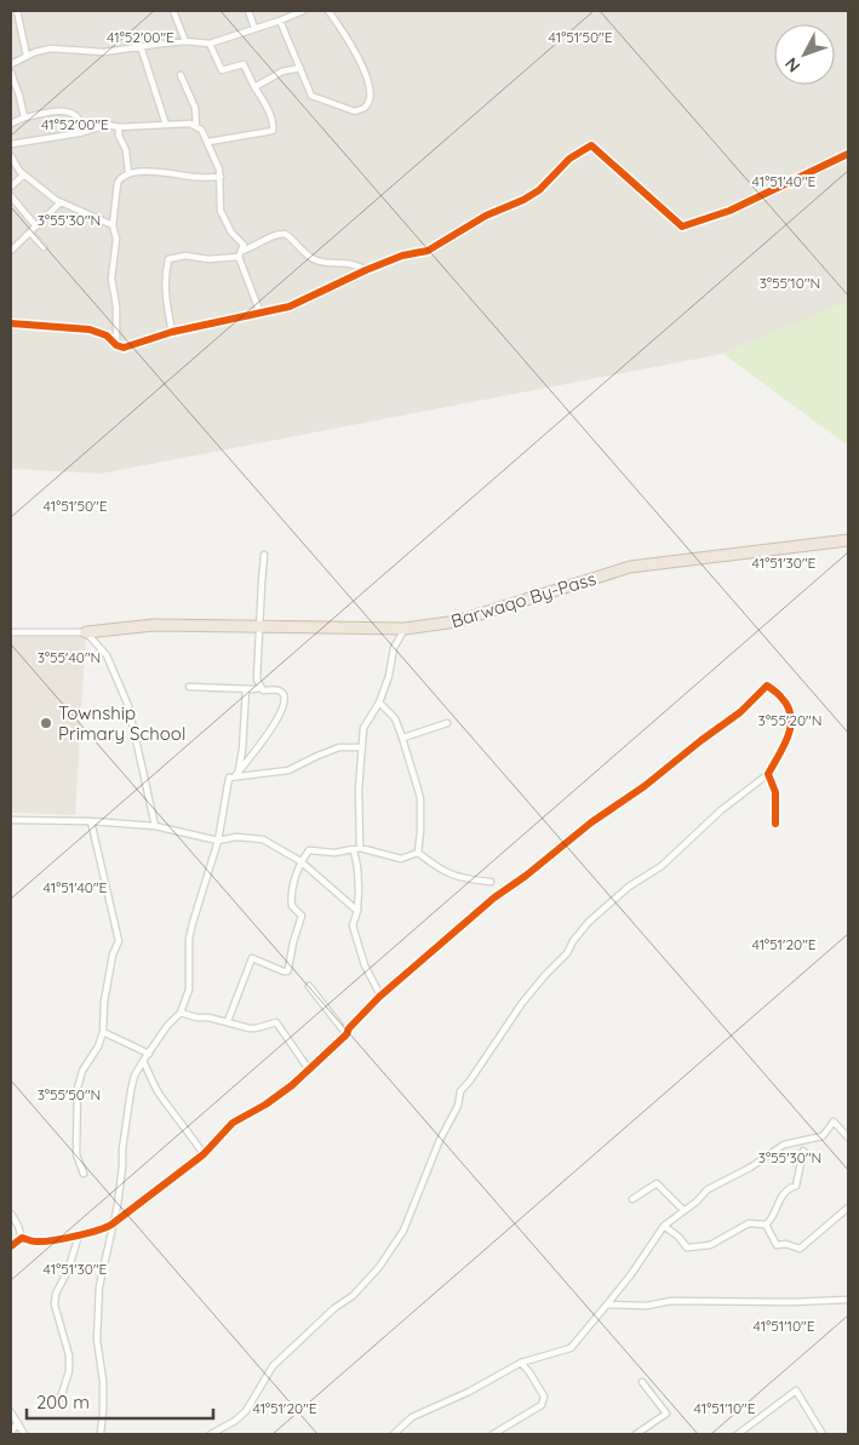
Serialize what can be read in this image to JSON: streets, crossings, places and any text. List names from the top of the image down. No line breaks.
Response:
{"streets":{"highway":["Barwaqo By-Pass"]},"places":["Township Primary School"],"scale_bar":"200 m","north":"bottom left","coordinates":["41°52'00\"E","41°51'50\"E","41°51'40\"E","3°55'30\"N","3°55'10\"N","41°51'30\"E","3°55'40\"N","3°55'20\"N","41°51'20\"E","3°55'50\"N","41°51'10\"E"]}
